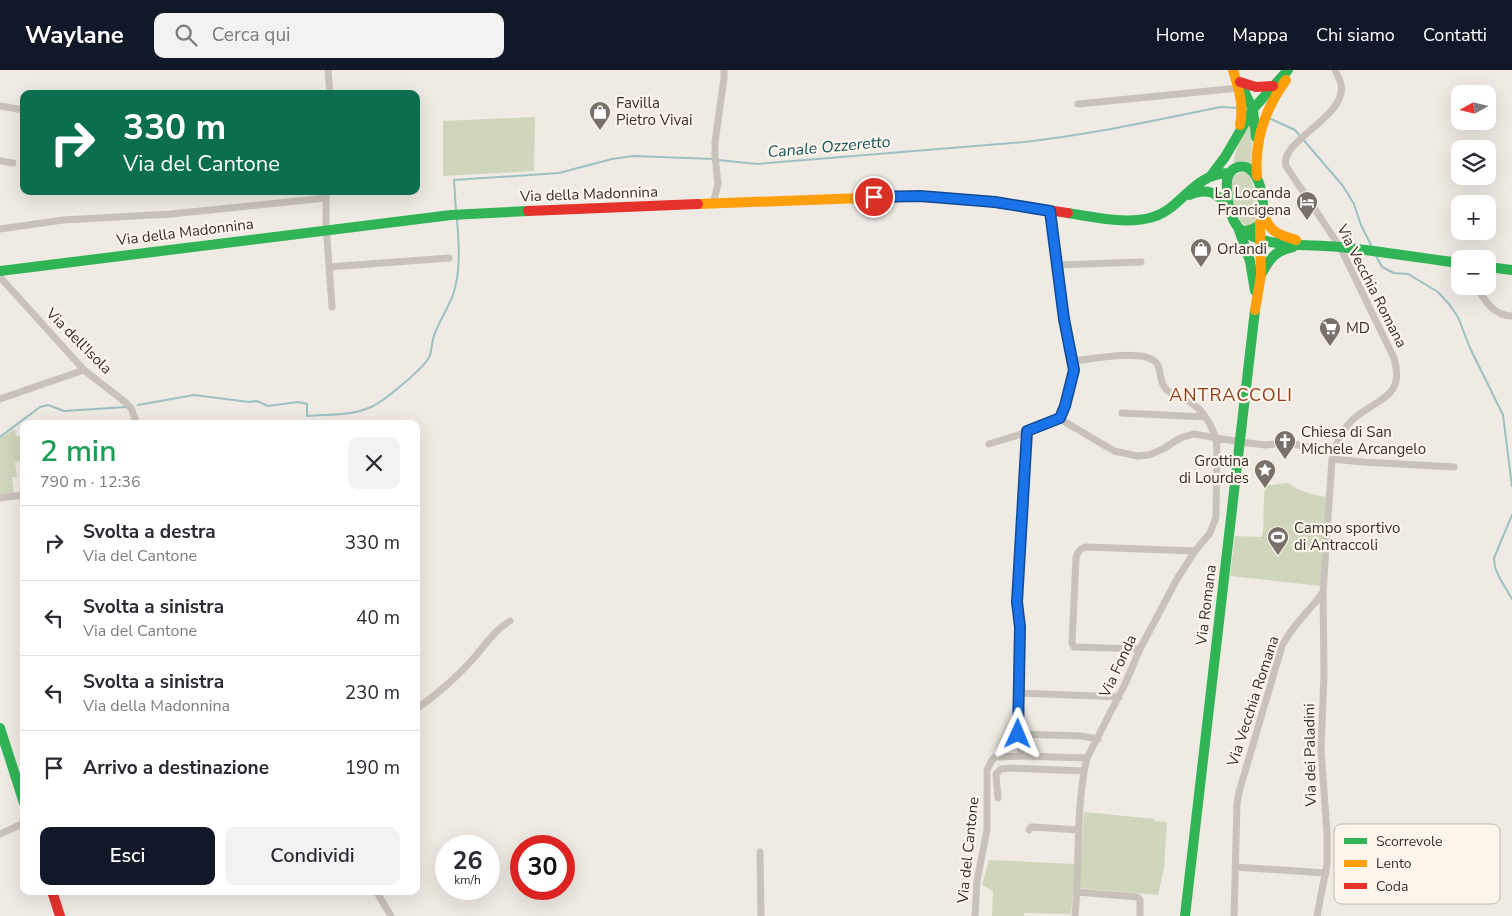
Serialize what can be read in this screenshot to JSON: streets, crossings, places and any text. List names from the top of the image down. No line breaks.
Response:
{"streets":{"main road":["Via della Madonnina","Via Romana"],"street":["Via Vecchia Romana","Via dell'Isola","Via Fonda","Via dei Paladini","Via del Cantone"]},"crossings":[["Via Vecchia Romana","Via dei Paladini"],["Via Fonda","Via del Cantone"]],"districts":["ANTRACCOLI"],"water":["Canale Ozzeretto"],"places":{"shop":["Favilla Pietro Vivai","Orlandi"],"hotel":["La Locanda Francigena"],"supermarket":["MD"],"church":["Chiesa di San Michele Arcangelo"],"place":["Grottina di Lourdes"],"sports":["Campo sportivo di Antraccoli"]},"legend":["Scorrevole","Lento","Coda"],"north":"left","page":{"header":"Waylane","search":"Cerca qui","nav":["Home","Mappa","Chi siamo","Contatti"],"map_buttons":["+","−"],"turn":["330 m","Via del Cantone"],"heading":["2 min","790 m · 12:36"],"list":[{"name":"Svolta a destra","note":"Via del Cantone","value":"330 m"},{"name":"Svolta a sinistra","note":"Via del Cantone","value":"40 m"},{"name":"Svolta a sinistra","note":"Via della Madonnina","value":"230 m"},{"name":"Arrivo a destinazione","value":"190 m"}],"buttons":["Esci","Condividi"],"speed":"26 km/h","limit":"30"}}
